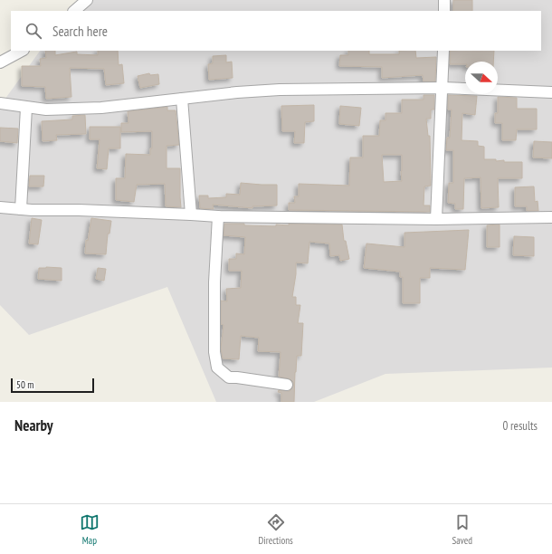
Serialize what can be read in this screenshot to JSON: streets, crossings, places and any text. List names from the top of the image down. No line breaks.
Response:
{"scale_bar":"50 m","north":"right","page":{"search":"Search here","scale":"50 m","heading":["Nearby","0 results"],"nav":["Map","Directions","Saved"]}}
